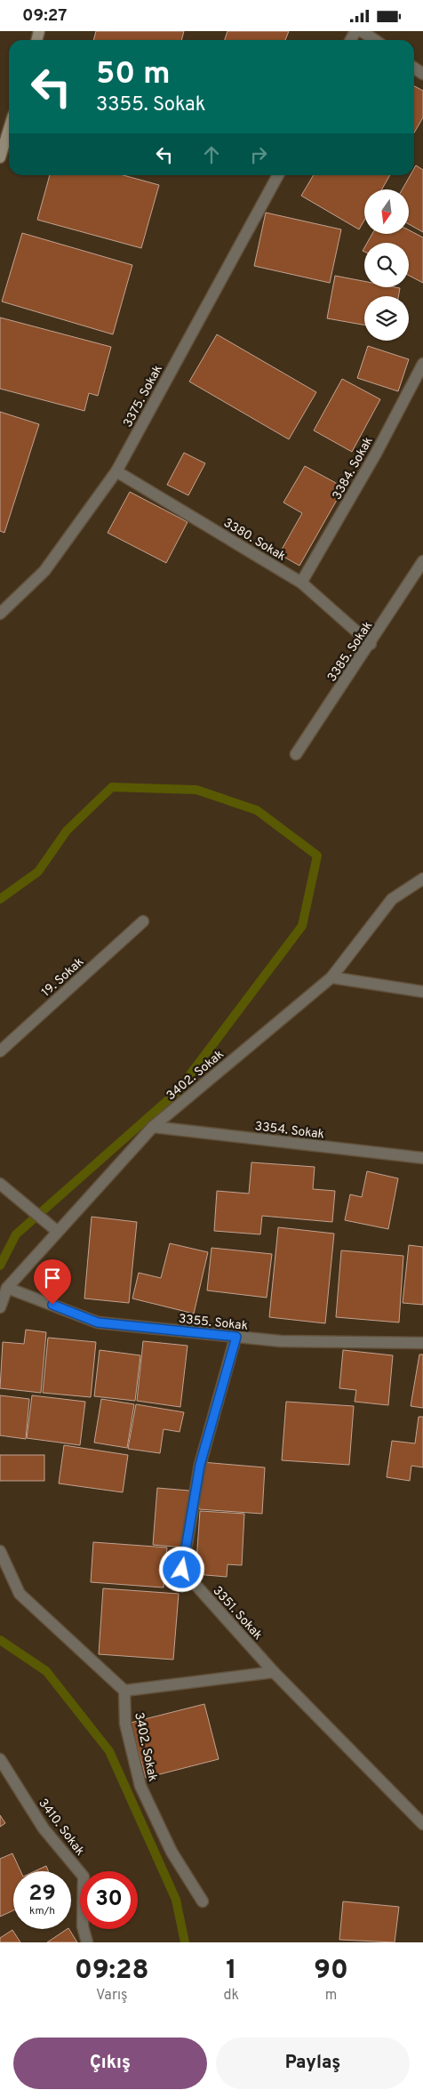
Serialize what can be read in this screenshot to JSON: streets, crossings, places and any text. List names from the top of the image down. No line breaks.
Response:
{"streets":{"street":["3375. Sokak","3384. Sokak","3380. Sokak","3385. Sokak","19. Sokak","3402. Sokak","3354. Sokak","3355. Sokak","3351. Sokak","3410. Sokak"]},"crossings":[["3375. Sokak","3380. Sokak"],["3384. Sokak","3380. Sokak"],["3380. Sokak","3385. Sokak"],["3402. Sokak","3354. Sokak"],["3402. Sokak","3355. Sokak"],["3355. Sokak","3351. Sokak"]],"north":"bottom","page":{"status":"09:27","turn":["50 m","3355. Sokak"],"speed":"29 km/h","limit":"30","eta":["09:28","Varış","1","dk","90","m"],"buttons":["Çıkış","Paylaş"]}}
